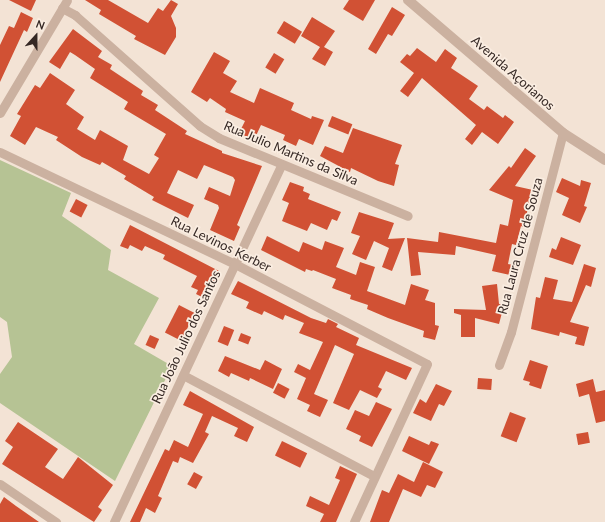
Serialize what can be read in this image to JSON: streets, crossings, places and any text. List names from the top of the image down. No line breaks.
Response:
{"streets":{"street":["Avenida Açorianos","Rua Julio Martins da Silva","Rua Levinos Kerber","Rua Laura Cruz de Souza","Rua João Julio dos Santos"]},"crossings":[["Avenida Açorianos","Rua Laura Cruz de Souza"],["Rua Julio Martins da Silva","Rua João Julio dos Santos"],["Rua Levinos Kerber","Rua João Julio dos Santos"]],"north":"top"}
